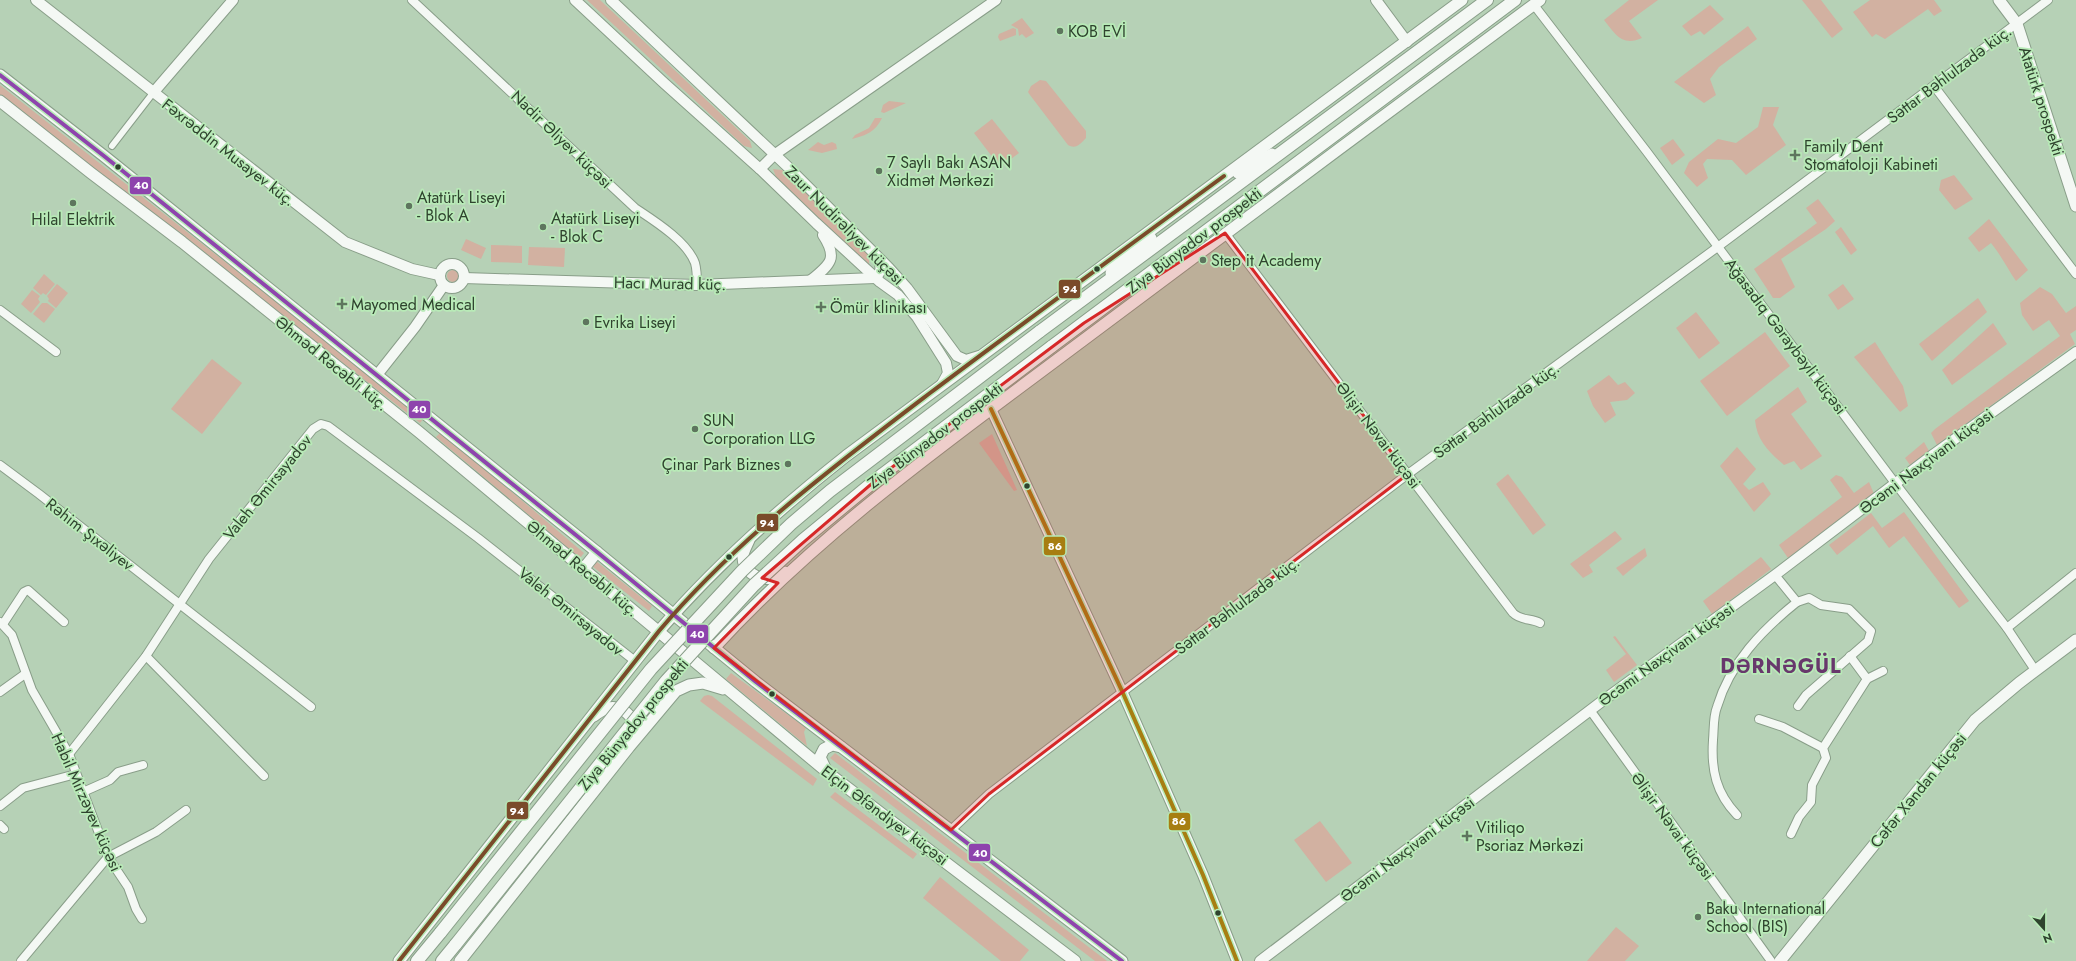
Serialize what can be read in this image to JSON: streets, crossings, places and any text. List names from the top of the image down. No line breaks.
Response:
{"streets":{"main road":["Atatürk prospekti","Ziya Bünyadov prospekti","Əhməd Rəcəbli küç.","Cəfər Xəndan küçəsi","Elçin Əfəndiyev küçəsi"],"street":["Səttar Bəhlulzadə küç.","Nadir Əliyev küçəsi","Fəxrəddin Musayev küç.","Zaur Nudirəliyev küçəsi","Hacı Murad küç.","Ağasadıq Gəraybəyli küçəsi","Əlişir Nəvai küçəsi","Əcəmi Naxçivani küçəsi","Valeh Əmirsayadov","Rəhim Şıxəliyev","Habil Mirzəyev küçəsi"]},"crossings":[["Səttar Bəhlulzadə küç.","Atatürk prospekti"],["Səttar Bəhlulzadə küç.","Ağasadıq Gəraybəyli küçəsi"],["Səttar Bəhlulzadə küç.","Əlişir Nəvai küçəsi"],["Səttar Bəhlulzadə küç.","Elçin Əfəndiyev küçəsi"],["Nadir Əliyev küçəsi","Hacı Murad küç."],["Fəxrəddin Musayev küç.","Hacı Murad küç."],["Zaur Nudirəliyev küçəsi","Ziya Bünyadov prospekti"],["Zaur Nudirəliyev küçəsi","Hacı Murad küç."],["Ziya Bünyadov prospekti","Ağasadıq Gəraybəyli küçəsi"],["Ziya Bünyadov prospekti","Əhməd Rəcəbli küç."],["Ziya Bünyadov prospekti","Əlişir Nəvai küçəsi"],["Ziya Bünyadov prospekti","Valeh Əmirsayadov"],["Ziya Bünyadov prospekti","Elçin Əfəndiyev küçəsi"],["Ağasadıq Gəraybəyli küçəsi","Əcəmi Naxçivani küçəsi"],["Ağasadıq Gəraybəyli küçəsi","Cəfər Xəndan küçəsi"],["Əhməd Rəcəbli küç.","Elçin Əfəndiyev küçəsi"],["Əlişir Nəvai küçəsi","Əcəmi Naxçivani küçəsi"],["Valeh Əmirsayadov","Rəhim Şıxəliyev"],["Valeh Əmirsayadov","Habil Mirzəyev küçəsi"]],"districts":["DƏRNƏGÜL"],"places":{"other":["KOB EVİ","7 Saylı Bakı ASAN Xidmət Mərkəzi","Hilal Elektrik","Atatürk Liseyi - Blok A","Atatürk Liseyi - Blok C","Step it Academy","Evrika Liseyi","SUN Corporation LLG","Çinar Park Biznes","Baku International School (BIS)"],"health":["Family Dent Stomatoloji Kabineti","Mayomed Medical","Ömür klinikası","Vitiliqo Psoriaz Mərkəzi"]},"lines":["transit line 40","transit line 94","transit line 86"],"north":"bottom"}
